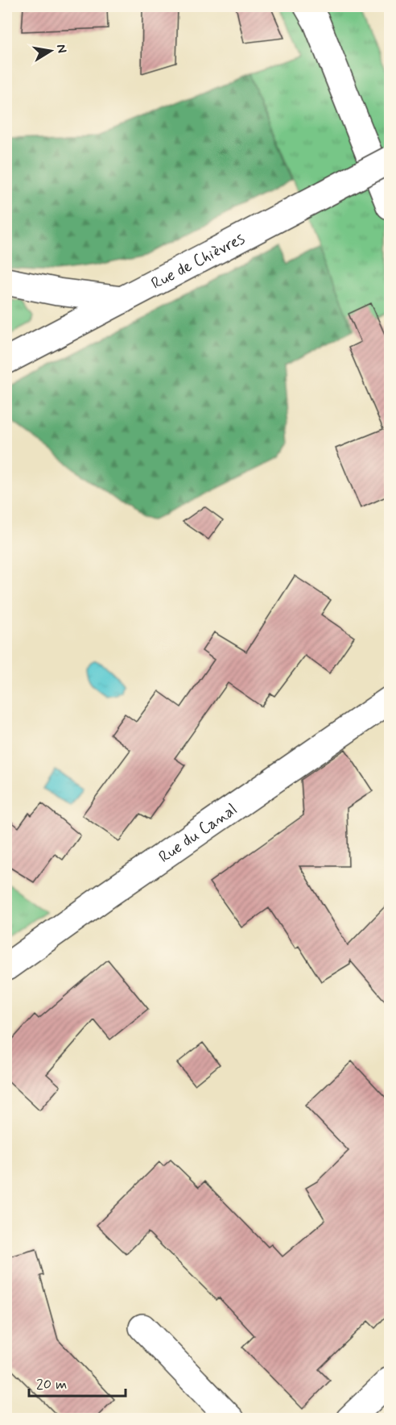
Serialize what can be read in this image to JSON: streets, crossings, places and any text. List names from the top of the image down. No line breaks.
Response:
{"streets":{"street":["Rue de Chièvres","Rue du Canal"]},"scale_bar":"20 m","north":"right"}
